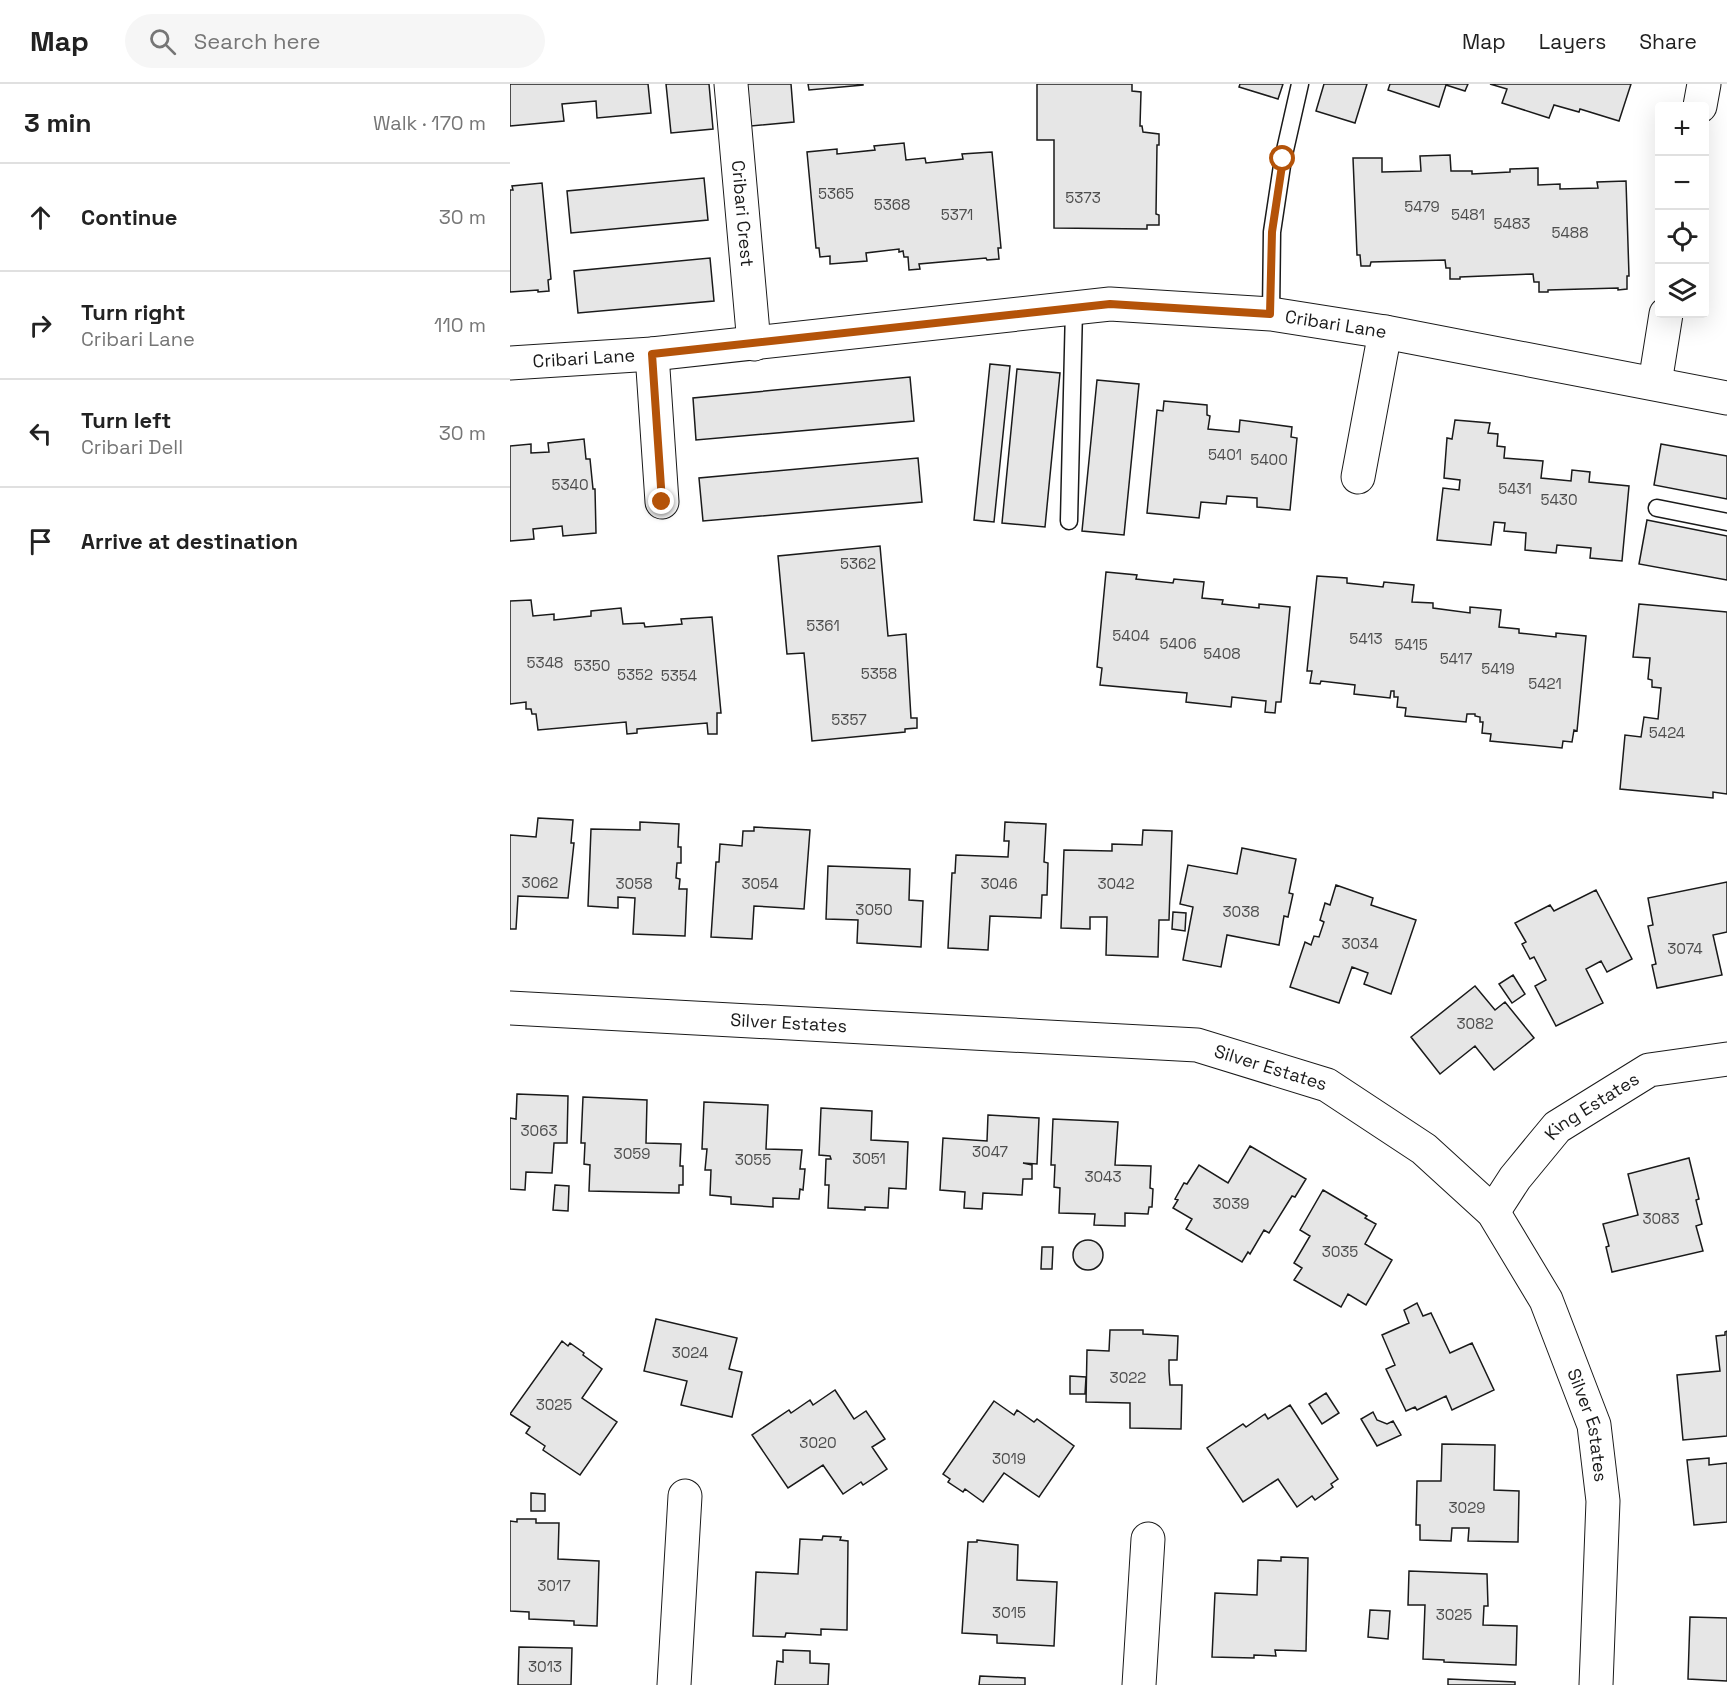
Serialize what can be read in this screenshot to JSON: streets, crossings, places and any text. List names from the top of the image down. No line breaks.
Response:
{"streets":{"street":["Cribari Crest","Cribari Lane","Silver Estates","King Estates"]},"crossings":[["Cribari Crest","Cribari Lane"],["Silver Estates","King Estates"]],"house_numbers":["5365","5373","5368","5479","5371","5481","5483","5488","5401","5400","5340","5431","5430","5362","5361","5404","5413","5406","5415","5408","5417","5348","5350","5419","5358","5352","5354","5421","5357","5424","3062","3058","3054","3046","3042","3050","3038","3034","3074","3082","3063","3047","3059","3051","3055","3043","3039","3083","3035","3024","3022","3025","3020","3019","3029","3017","3015","3025","3013"],"page":{"header":"Map","search":"Search here","nav":["Map","Layers","Share"],"heading":["3 min","Walk · 170 m"],"map_buttons":["+","−"],"list":[["Continue","30 m"],["Turn right","Cribari Lane","110 m"],["Turn left","Cribari Dell","30 m"],"Arrive at destination"]}}
